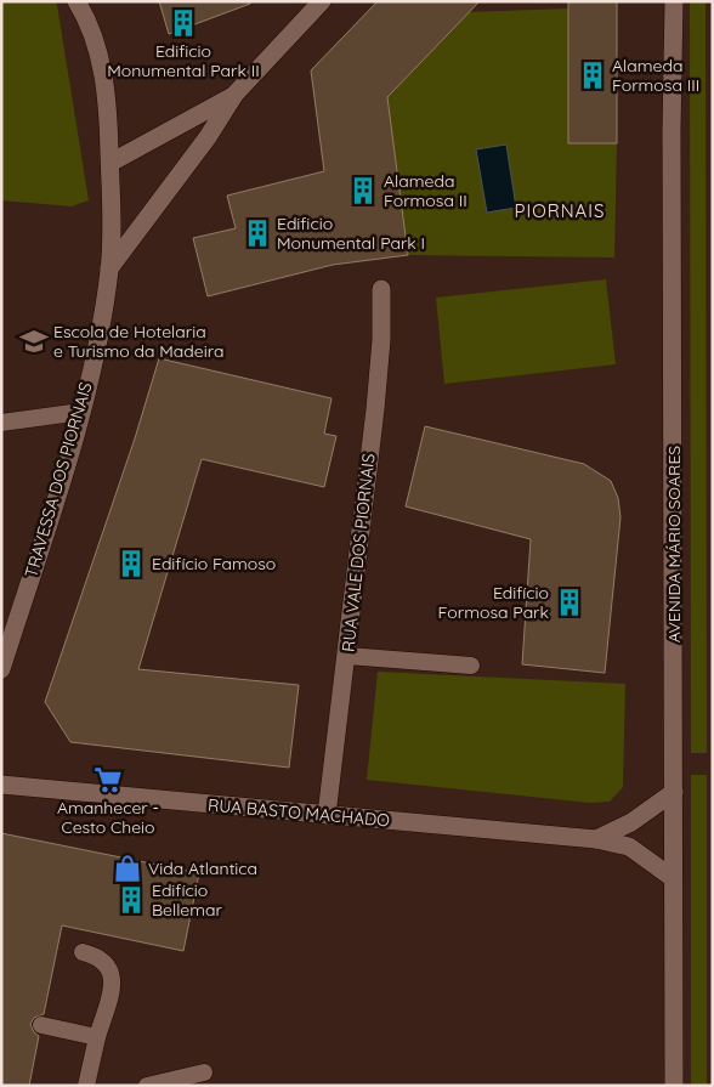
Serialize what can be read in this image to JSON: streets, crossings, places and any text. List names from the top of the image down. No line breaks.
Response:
{"streets":{"street":["TRAVESSA DOS PIORNAIS","AVENIDA MÁRIO SOARES","RUA VALE DOS PIORNAIS","RUA BASTO MACHADO"]},"crossings":[["AVENIDA MÁRIO SOARES","RUA BASTO MACHADO"],["RUA VALE DOS PIORNAIS","RUA BASTO MACHADO"]],"districts":["PIORNAIS"],"places":{"building":["Edificio Monumental Park II","Alameda Formosa III","Alameda Formosa II","Edificio Monumental Park I","Edifício Famoso","Edifício Formosa Park","Edifício Bellemar"],"school or university":["Escola de Hotelaria e Turismo da Madeira"],"supermarket":["Amanhecer - Cesto Cheio"],"shop":["Vida Atlantica"]}}
